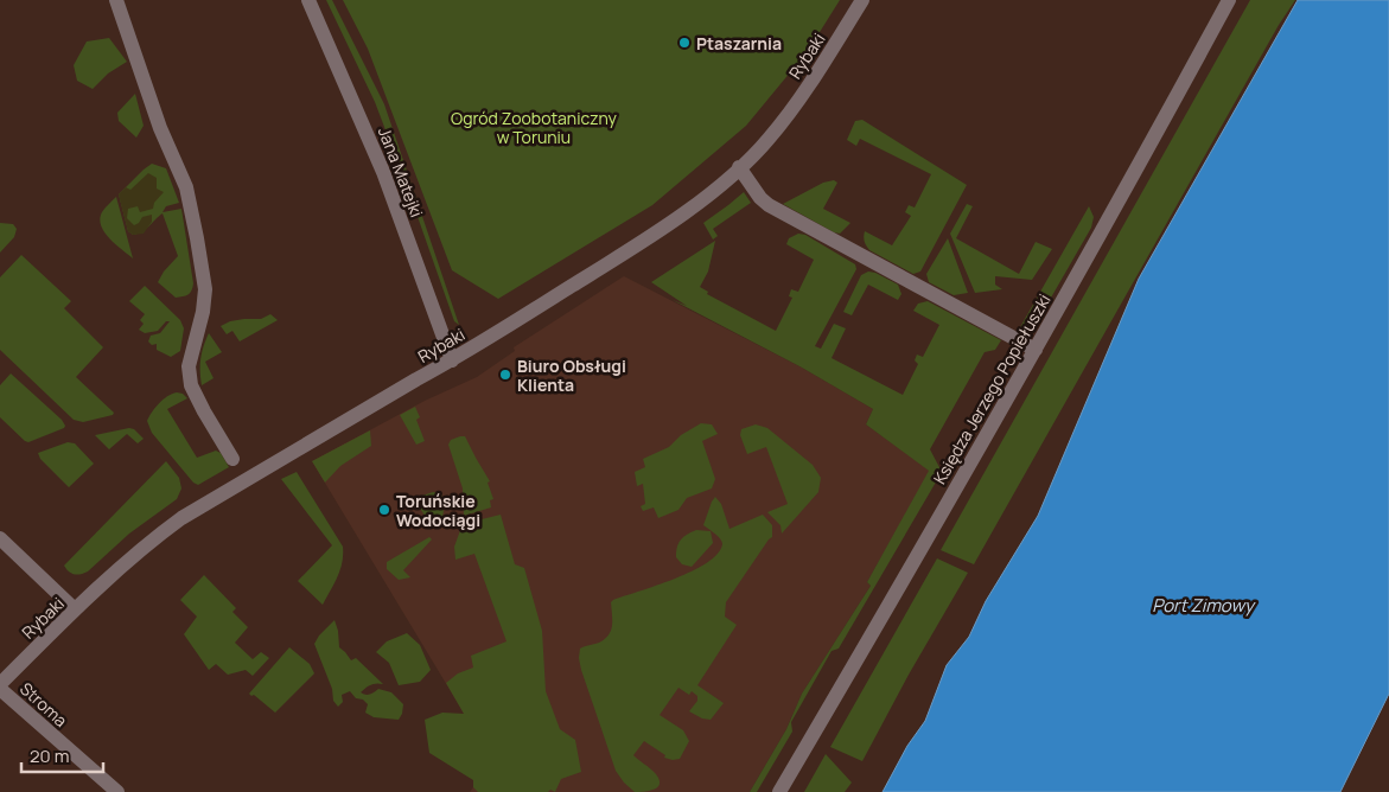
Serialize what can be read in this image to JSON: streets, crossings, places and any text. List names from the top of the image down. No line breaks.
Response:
{"streets":{"street":["Rybaki","Jana Matejki","Księdza Jerzego Popiełuszki","Stroma"]},"crossings":[["Rybaki","Jana Matejki"]],"water":["Port Zimowy"],"parks":["Ogród Zoobotaniczny w Toruniu"],"places":["Ptaszarnia","Biuro Obsługi Klienta","Toruńskie Wodociągi"],"scale_bar":"20 m"}
